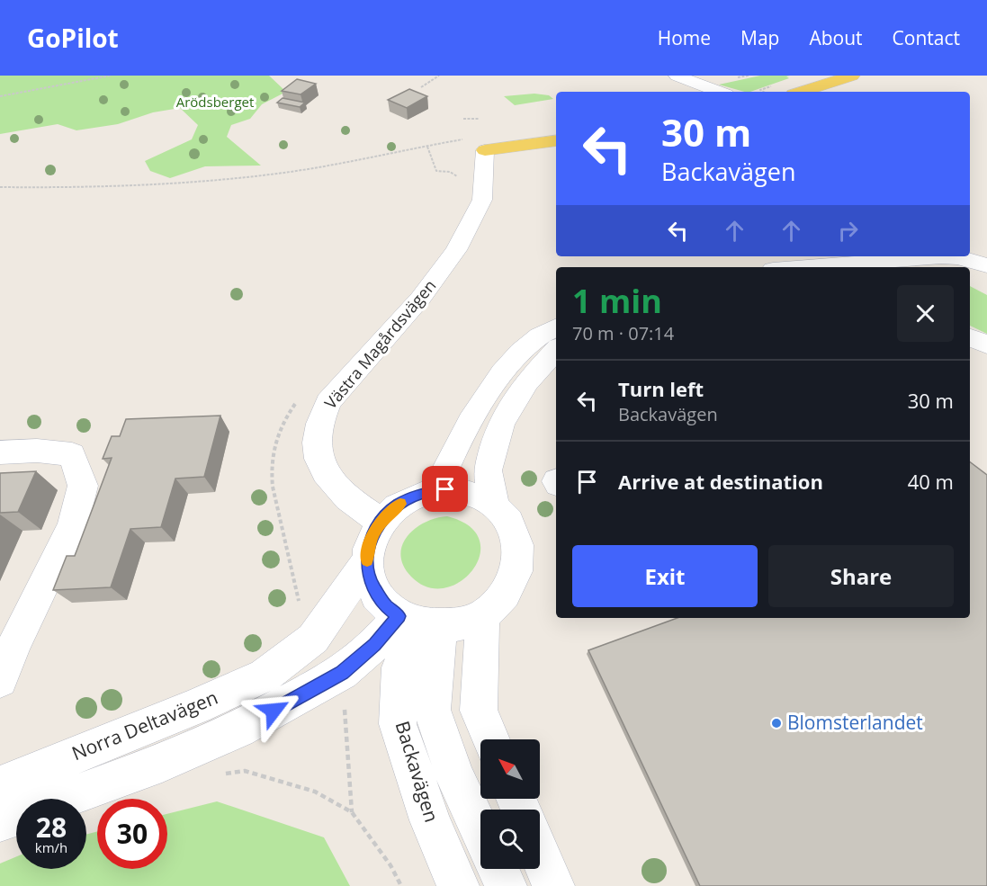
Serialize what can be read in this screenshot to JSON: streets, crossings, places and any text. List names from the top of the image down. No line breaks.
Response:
{"streets":{"street":["Västra Magårdsvägen","Norra Deltavägen","Backavägen"]},"crossings":[["Västra Magårdsvägen","Norra Deltavägen"],["Västra Magårdsvägen","Backavägen"],["Norra Deltavägen","Backavägen"]],"parks":["Arödsberget"],"places":["Blomsterlandet"],"north":"top left","page":{"header":"GoPilot","nav":["Home","Map","About","Contact"],"turn":["30 m","Backavägen"],"heading":["1 min","70 m · 07:14"],"list":[{"name":"Turn left","note":"Backavägen","value":"30 m"},{"name":"Arrive at destination","value":"40 m"}],"buttons":["Exit","Share"],"speed":"28 km/h","limit":"30"}}
